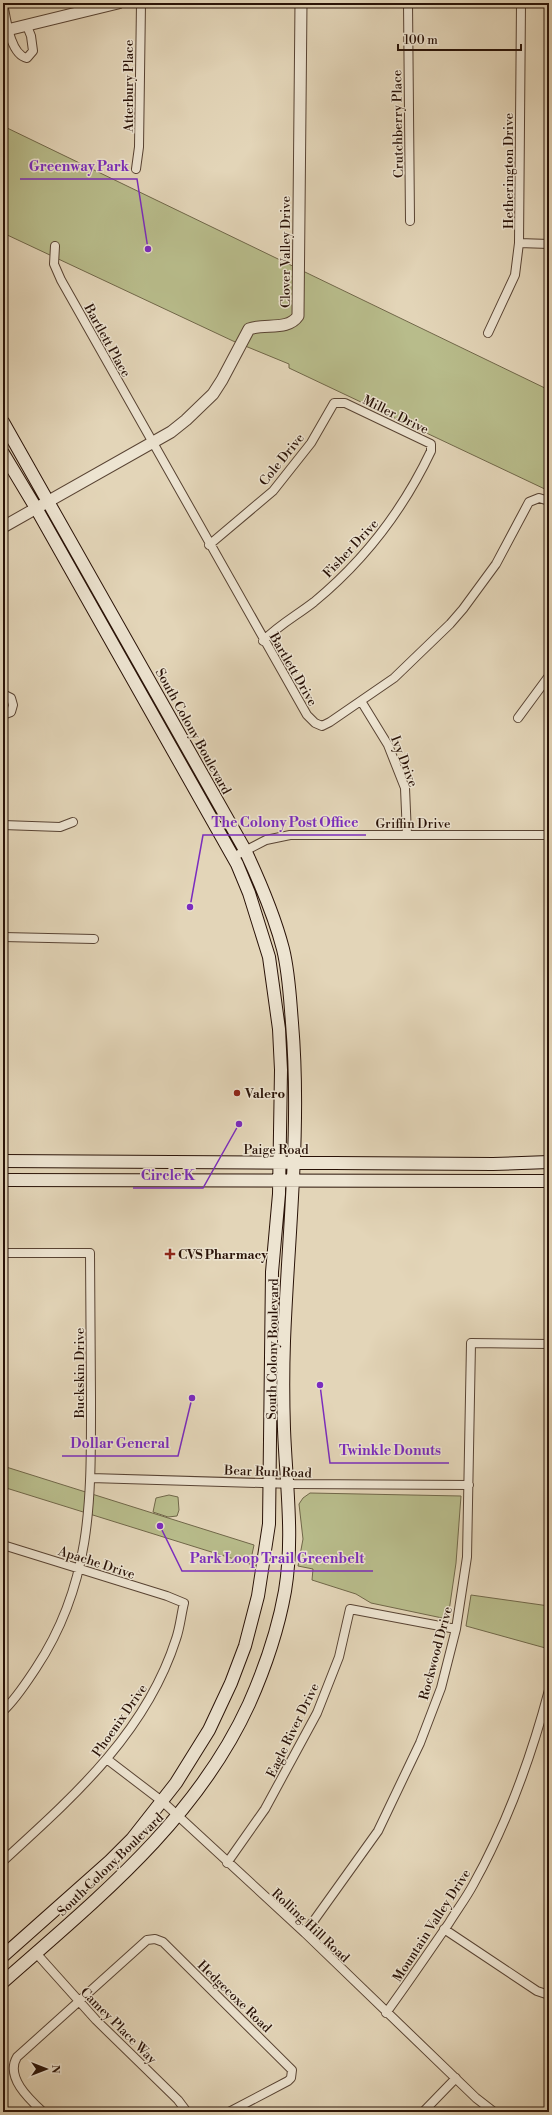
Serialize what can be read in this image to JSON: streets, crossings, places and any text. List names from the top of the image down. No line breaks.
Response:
{"streets":{"main road":["South Colony Boulevard","Paige Road"],"street":["Atterbury Place","Crutchberry Place","Hetherington Drive","Clover Valley Drive","Bartlett Place","Miller Drive","Cole Drive","Fisher Drive","Bartlett Drive","Ivy Drive","Griffin Drive","Buckskin Drive","Bear Run Road","Apache Drive","Rockwood Drive","Phoenix Drive","Eagle River Drive","Rolling Hill Road","Mountain Valley Drive","Hedgecoxe Road","Camey Place Way"]},"crossings":[["Clover Valley Drive","Bartlett Place"],["Clover Valley Drive","Bartlett Drive"],["Clover Valley Drive","South Colony Boulevard"],["Bartlett Place","Bartlett Drive"],["Miller Drive","Cole Drive"],["Miller Drive","Fisher Drive"],["Cole Drive","Bartlett Drive"],["Fisher Drive","Bartlett Drive"],["Bartlett Drive","Ivy Drive"],["South Colony Boulevard","Griffin Drive"],["South Colony Boulevard","Paige Road"],["South Colony Boulevard","Bear Run Road"],["South Colony Boulevard","Rolling Hill Road"],["South Colony Boulevard","Camey Place Way"],["Ivy Drive","Griffin Drive"],["Buckskin Drive","Bear Run Road"],["Buckskin Drive","Apache Drive"],["Bear Run Road","Rockwood Drive"],["Apache Drive","Phoenix Drive"],["Rockwood Drive","Eagle River Drive"],["Rockwood Drive","Rolling Hill Road"],["Phoenix Drive","Rolling Hill Road"],["Eagle River Drive","Rolling Hill Road"],["Rolling Hill Road","Mountain Valley Drive"],["Hedgecoxe Road","Camey Place Way"]],"places":{"other":["Greenway Park","The Colony Post Office","Valero","Circle K","Twinkle Donuts","Dollar General","Park Loop Trail Greenbelt"],"health":["CVS Pharmacy"]},"scale_bar":"100 m","north":"right"}
